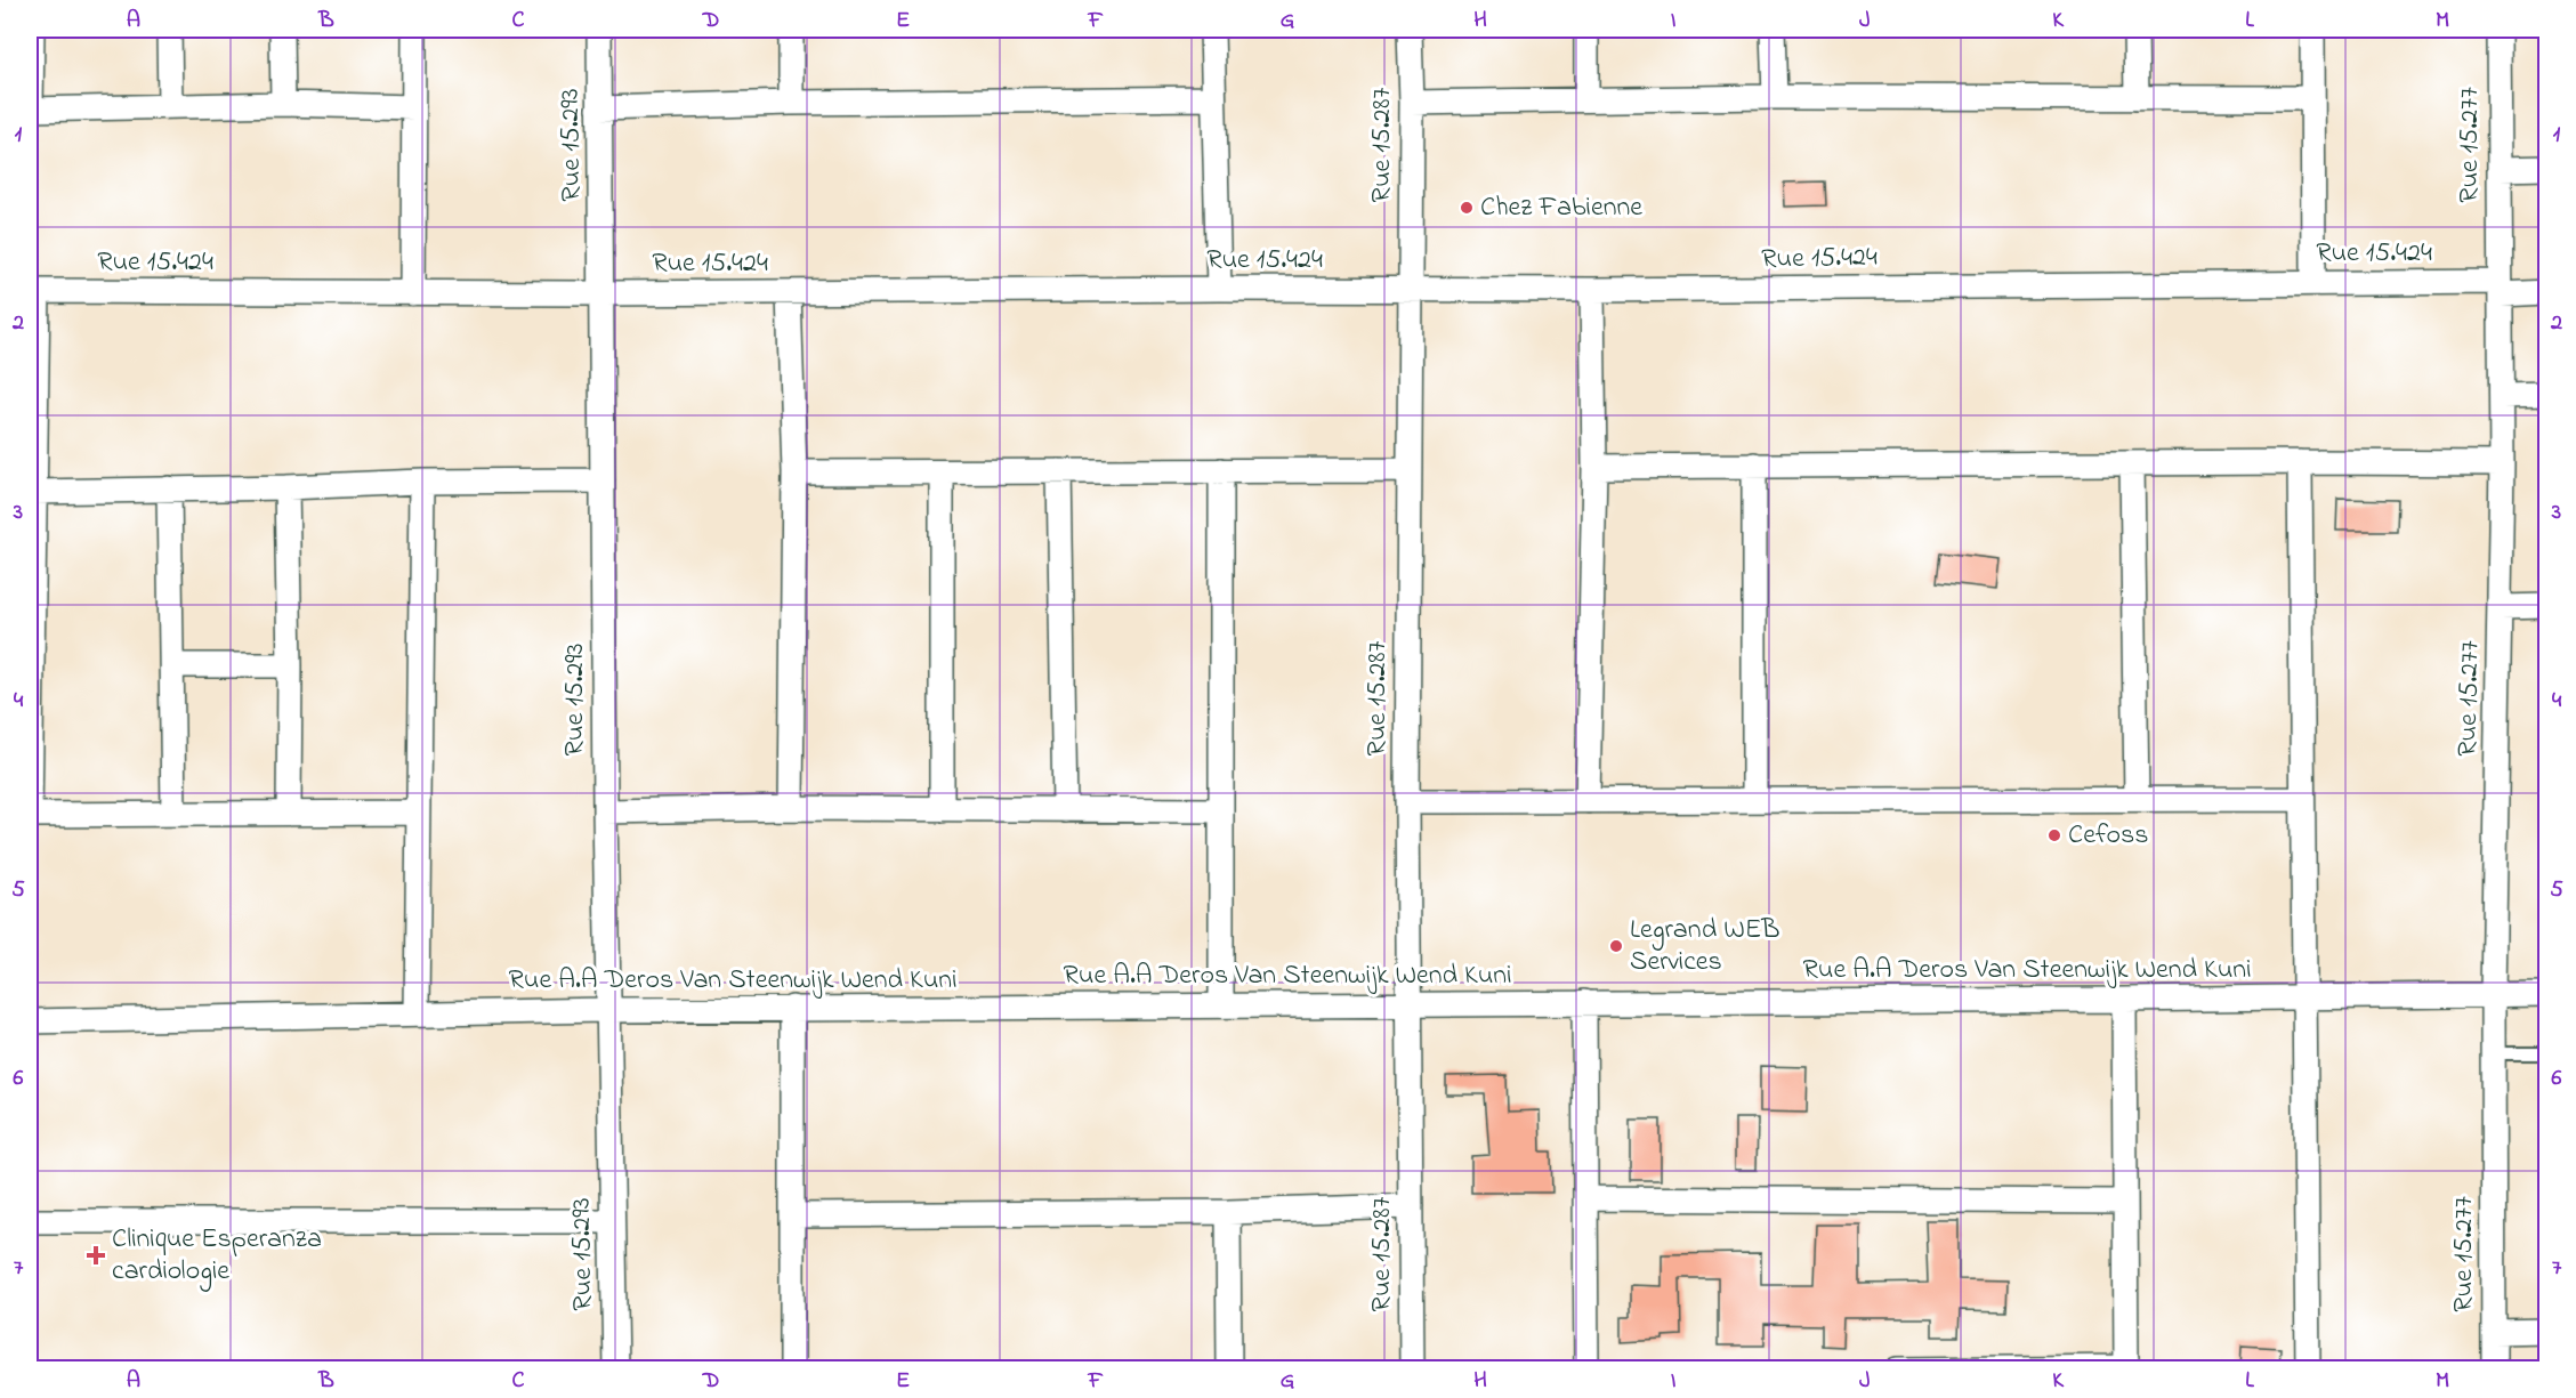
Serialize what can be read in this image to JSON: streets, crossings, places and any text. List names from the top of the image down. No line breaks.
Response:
{"streets":{"street":["Rue 15.293","Rue 15.287","Rue 15.277","Rue 15.424","Rue A.A Deros Van Steenwijk Wend Kuni"]},"crossings":[["Rue 15.293","Rue 15.424"],["Rue 15.293","Rue A.A Deros Van Steenwijk Wend Kuni"],["Rue 15.287","Rue 15.424"],["Rue 15.287","Rue A.A Deros Van Steenwijk Wend Kuni"],["Rue 15.277","Rue 15.424"],["Rue 15.277","Rue A.A Deros Van Steenwijk Wend Kuni"]],"places":{"other":["Chez Fabienne","Cefoss","Legrand WEB Services"],"health":["Clinique Esperanza cardiologie"]},"grid":{"columns":["A","B","C","D","E","F","G","H","I","J","K","L","M"],"rows":["1","2","3","4","5","6","7"]}}
